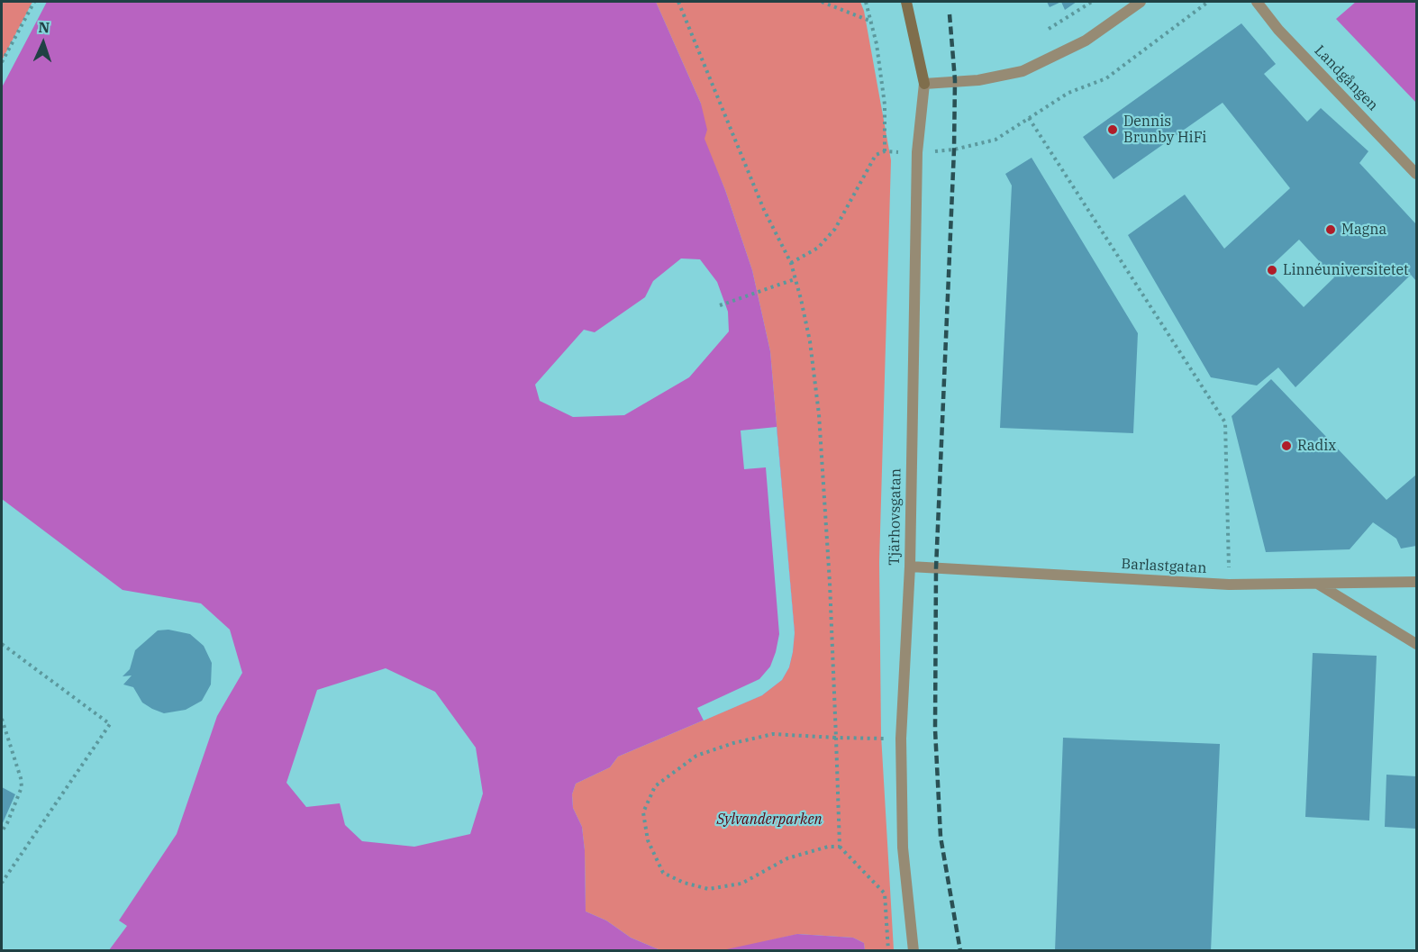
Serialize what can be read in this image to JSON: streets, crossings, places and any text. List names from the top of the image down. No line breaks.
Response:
{"streets":{"street":["Landgången","Tjärhovsgatan","Barlastgatan"]},"crossings":[["Tjärhovsgatan","Barlastgatan"]],"parks":["Sylvanderparken"],"places":["Dennis Brunby HiFi","Magna","Linnéuniversitetet","Radix"],"north":"top"}
